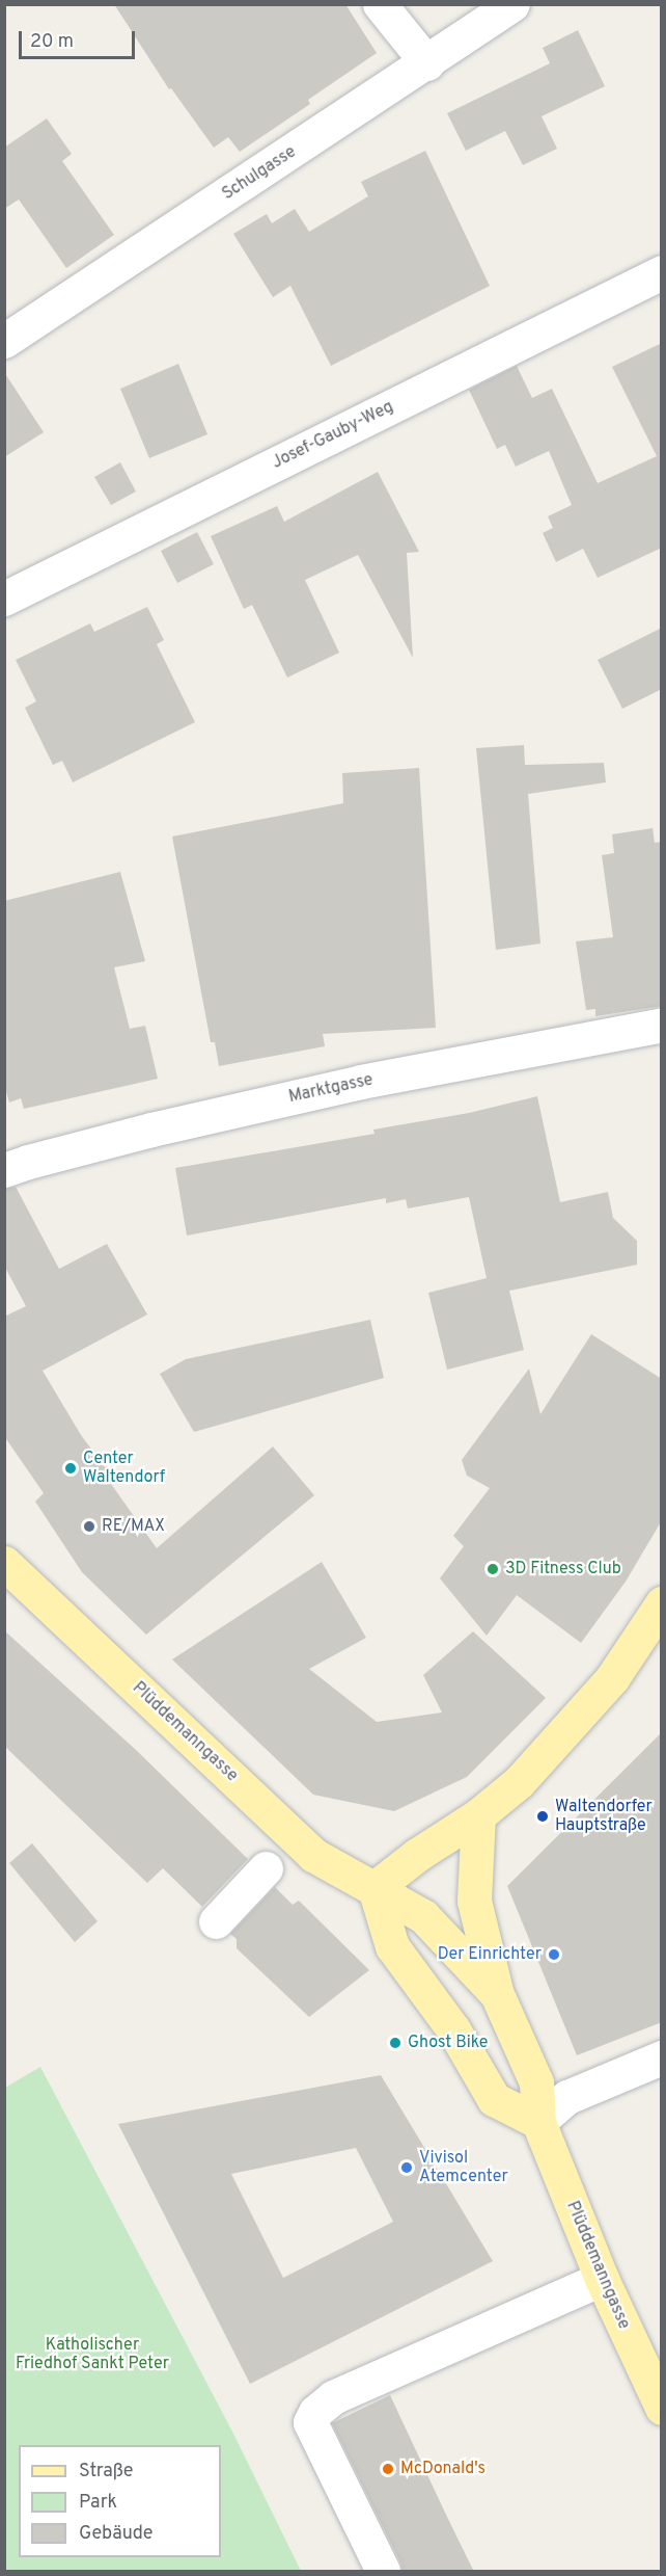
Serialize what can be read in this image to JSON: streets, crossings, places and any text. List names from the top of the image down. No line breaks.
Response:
{"streets":{"main road":["Plüddemanngasse"],"street":["Schulgasse","Josef-Gauby-Weg","Marktgasse"]},"parks":["Katholischer Friedhof Sankt Peter"],"places":["Center Waltendorf","RE/MAX","3D Fitness Club","Waltendorfer Hauptstraße","Der Einrichter","Ghost Bike","Vivisol Atemcenter","McDonald's"],"legend":["Straße","Park","Gebäude"],"scale_bar":"20 m"}
